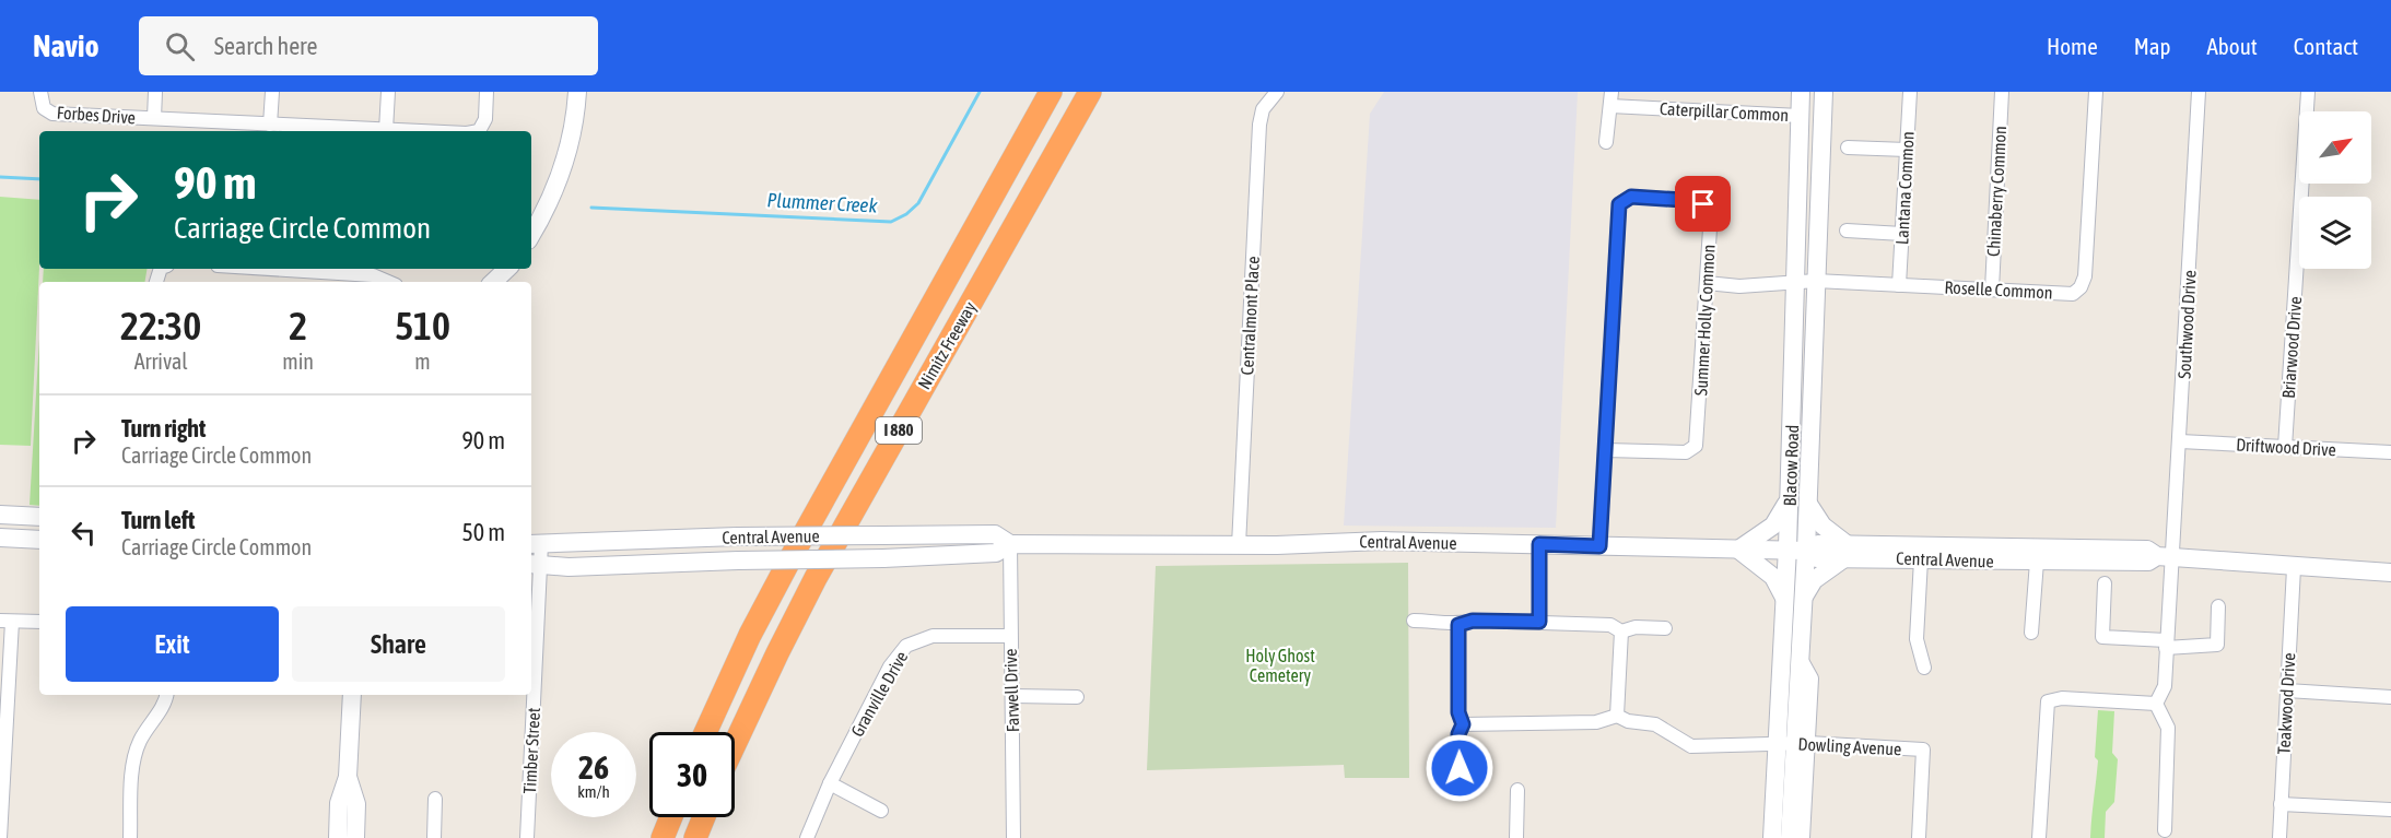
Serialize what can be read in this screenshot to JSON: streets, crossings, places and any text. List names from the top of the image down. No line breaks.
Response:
{"streets":{"highway":["Nimitz Freeway","I 880"],"main road":["Blacow Road","Central Avenue"],"street":["Caterpillar Common","Forbes Drive","Lantana Common","Chinaberry Common","Roselle Common","Centralmont Place","Summer Holly Common","Southwood Drive","Briarwood Drive","Driftwood Drive","Farwell Drive","Granville Drive","Teakwood Drive","Dowling Avenue","Timber Street"]},"crossings":[["Caterpillar Common","Blacow Road"],["Lantana Common","Roselle Common"],["Chinaberry Common","Roselle Common"],["Roselle Common","Summer Holly Common"],["Roselle Common","Blacow Road"],["Centralmont Place","Central Avenue"],["Summer Holly Common","Central Avenue"],["Southwood Drive","Driftwood Drive"],["Southwood Drive","Central Avenue"],["Briarwood Drive","Driftwood Drive"],["Blacow Road","Central Avenue"],["Blacow Road","Dowling Avenue"],["Central Avenue","Farwell Drive"],["Central Avenue","Teakwood Drive"],["Central Avenue","Timber Street"],["Farwell Drive","Granville Drive"]],"water":["Plummer Creek"],"parks":["Holy Ghost Cemetery"],"north":"top right","page":{"header":"Navio","search":"Search here","nav":["Home","Map","About","Contact"],"turn":["90 m","Carriage Circle Common"],"eta":["22:30","Arrival","2","min","510","m"],"list":[{"name":"Turn right","note":"Carriage Circle Common","value":"90 m"},{"name":"Turn left","note":"Carriage Circle Common","value":"50 m"}],"buttons":["Exit","Share"],"speed":"26 km/h","limit":"30"}}
